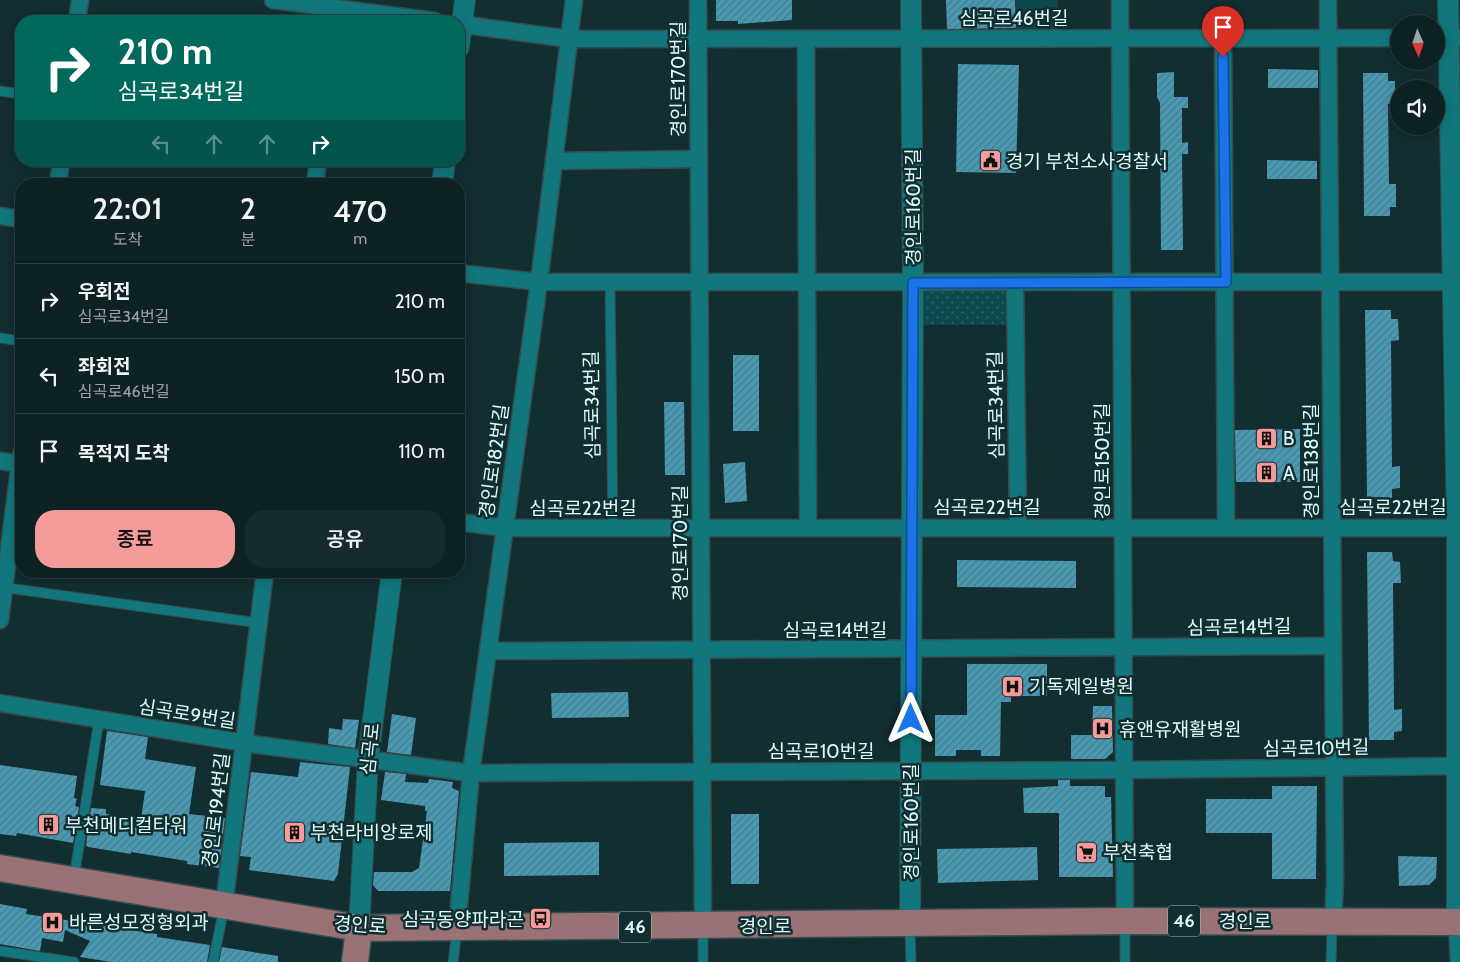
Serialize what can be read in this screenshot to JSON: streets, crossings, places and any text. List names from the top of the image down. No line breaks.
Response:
{"streets":{"main road":["46","경인로"],"street":["심곡로46번길","경인로170번길","경인로160번길","심곡로34번길","경인로182번길","경인로150번길","경인로138번길","심곡로22번길","심곡로14번길","심곡로9번길","심곡로10번길","심곡로","경인로194번길"]},"crossings":[["심곡로46번길","경인로170번길"],["심곡로46번길","경인로160번길"],["심곡로46번길","경인로182번길"],["심곡로46번길","경인로150번길"],["심곡로46번길","경인로138번길"],["경인로170번길","경인로182번길"],["경인로170번길","심곡로22번길"],["경인로170번길","심곡로14번길"],["경인로170번길","심곡로10번길"],["경인로170번길","경인로"],["경인로160번길","심곡로22번길"],["경인로160번길","심곡로14번길"],["경인로160번길","심곡로10번길"],["경인로160번길","경인로"],["심곡로34번길","심곡로22번길"],["경인로182번길","심곡로22번길"],["경인로182번길","심곡로14번길"],["경인로182번길","심곡로10번길"],["경인로182번길","경인로"],["경인로150번길","심곡로22번길"],["경인로150번길","심곡로14번길"],["경인로150번길","심곡로10번길"],["경인로150번길","경인로"],["경인로138번길","심곡로22번길"],["경인로138번길","심곡로14번길"],["경인로138번길","심곡로10번길"],["경인로138번길","경인로"],["심곡로9번길","심곡로10번길"],["심곡로9번길","심곡로"],["심곡로9번길","경인로194번길"],["심곡로10번길","심곡로"],["심곡로","경인로"],["경인로194번길","경인로"]],"places":{"public building":["경기 부천소사경찰서"],"building":["B","A","부천메디컬타워","부천라비앙로제"],"hospital":["기독제일병원","휴앤유재활병원","바른성모정형외과"],"supermarket":["부천축협"],"bus stop":["심곡동양파라곤"]},"north":"bottom","page":{"turn":["210 m","심곡로34번길"],"eta":["22:01","도착","2","분","470","m"],"list":[{"name":"우회전","note":"심곡로34번길","value":"210 m"},{"name":"좌회전","note":"심곡로46번길","value":"150 m"},{"name":"목적지 도착","value":"110 m"}],"buttons":["종료","공유"]}}
